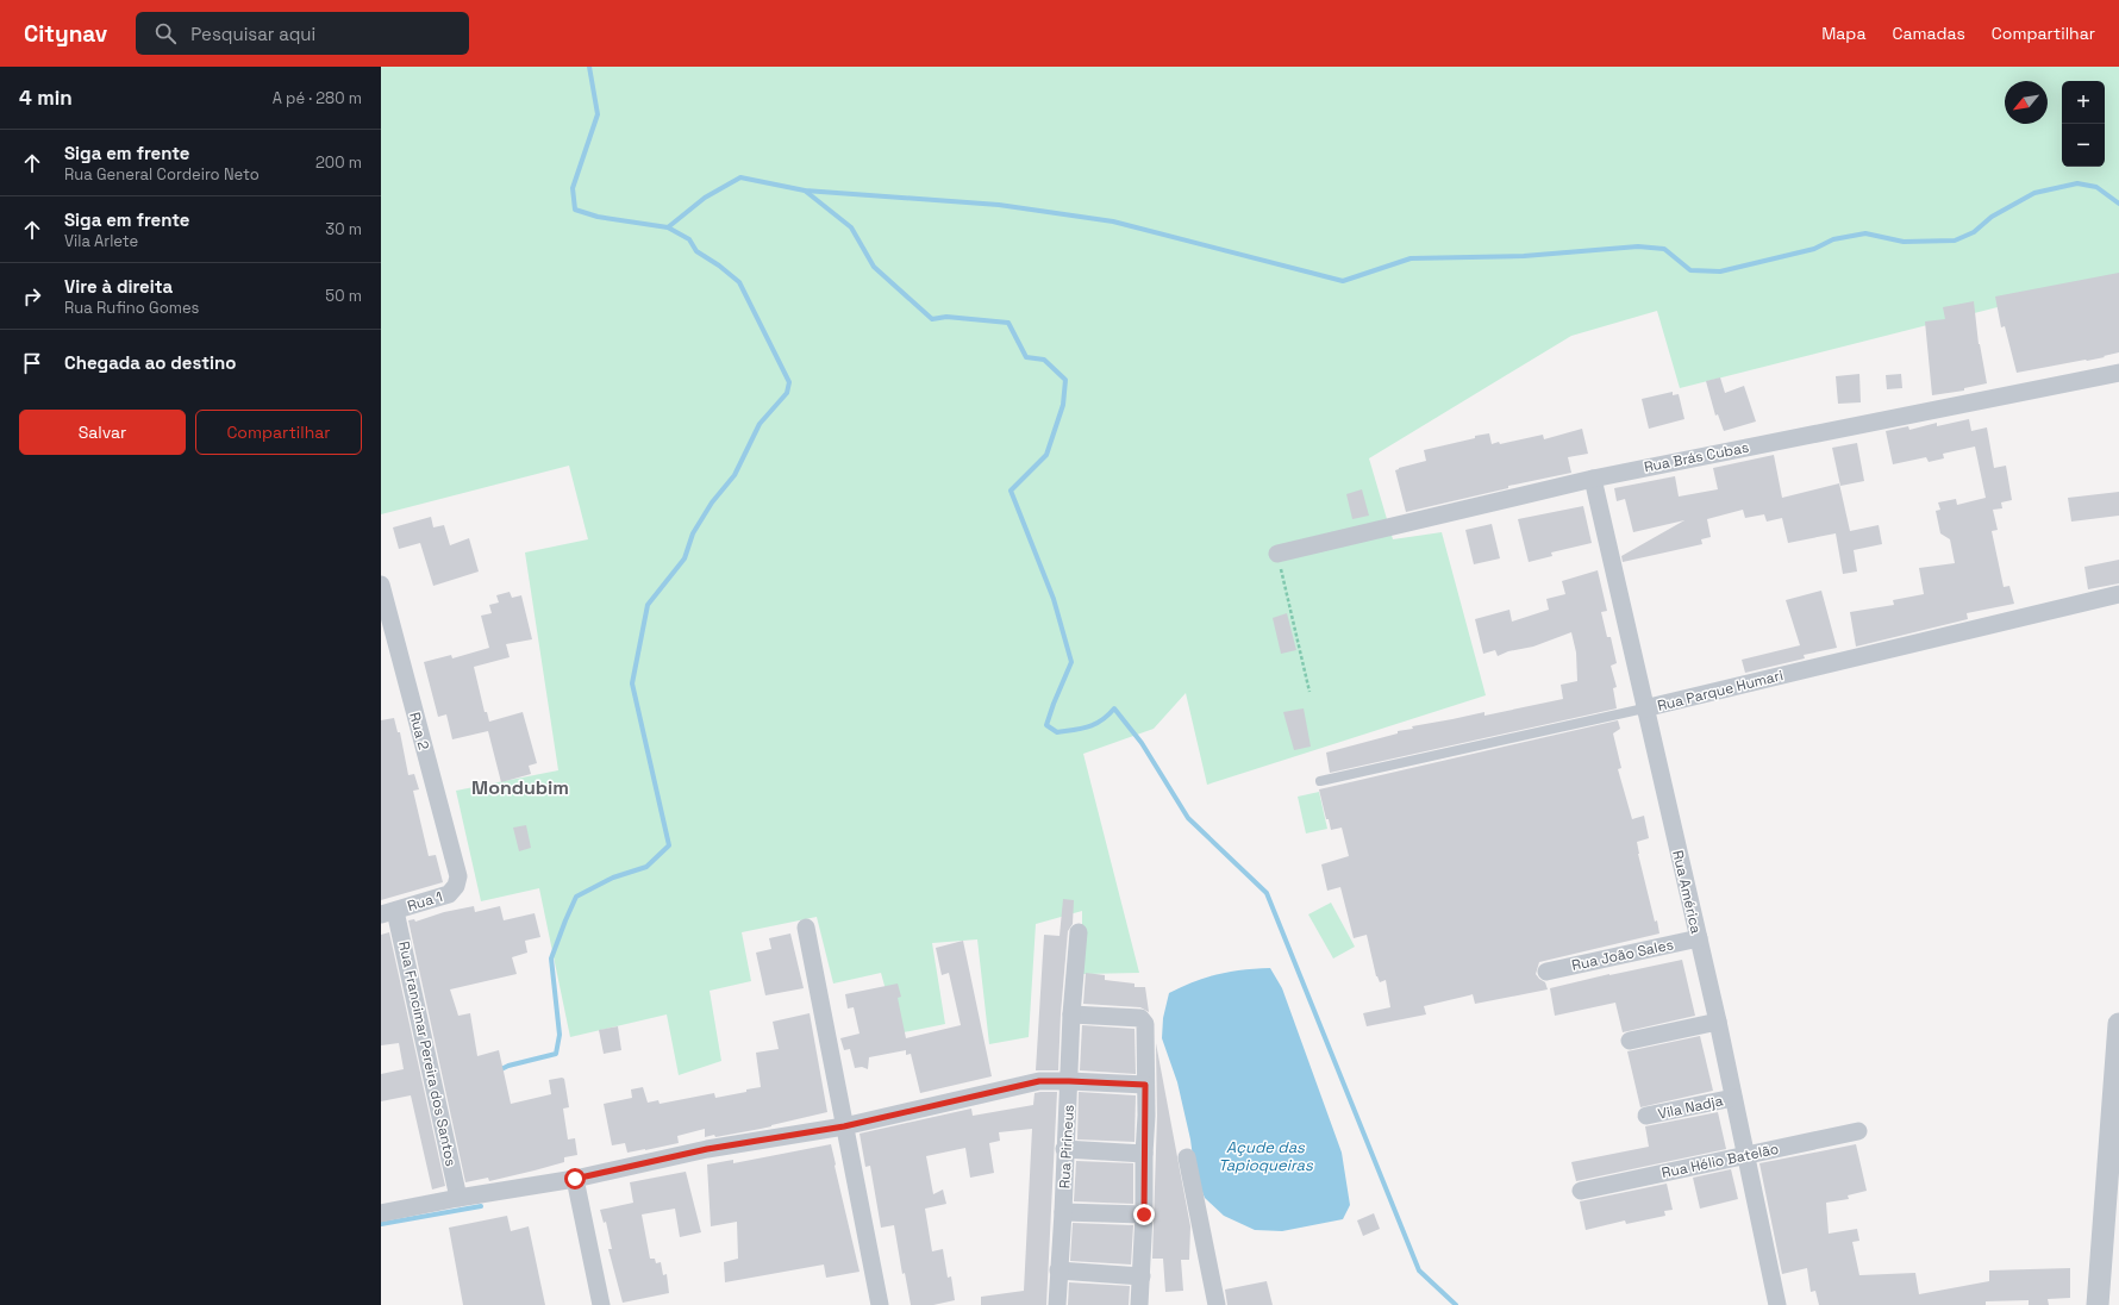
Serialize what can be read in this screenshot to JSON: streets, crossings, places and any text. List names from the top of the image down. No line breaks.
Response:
{"streets":{"street":["Rua Brás Cubas","Rua Parque Humari","Rua 2","Rua América","Rua 1","Rua João Sales","Rua Francimar Pereira dos Santos","Vila Nadja","Rua Pirineus","Rua Hélio Batelão"]},"crossings":[["Rua Brás Cubas","Rua América"],["Rua Parque Humari","Rua América"],["Rua 2","Rua 1"],["Rua América","Rua João Sales"],["Rua América","Vila Nadja"],["Rua América","Rua Hélio Batelão"],["Rua 1","Rua Francimar Pereira dos Santos"]],"districts":["Mondubim"],"water":["Açude das Tapioqueiras"],"north":"bottom left","page":{"header":"Citynav","search":"Pesquisar aqui","nav":["Mapa","Camadas","Compartilhar"],"heading":["4 min","A pé · 280 m"],"map_buttons":["+","−"],"list":[["Siga em frente","Rua General Cordeiro Neto","200 m"],["Siga em frente","Vila Arlete","30 m"],["Vire à direita","Rua Rufino Gomes","50 m"],"Chegada ao destino"],"buttons":["Salvar","Compartilhar"]}}
